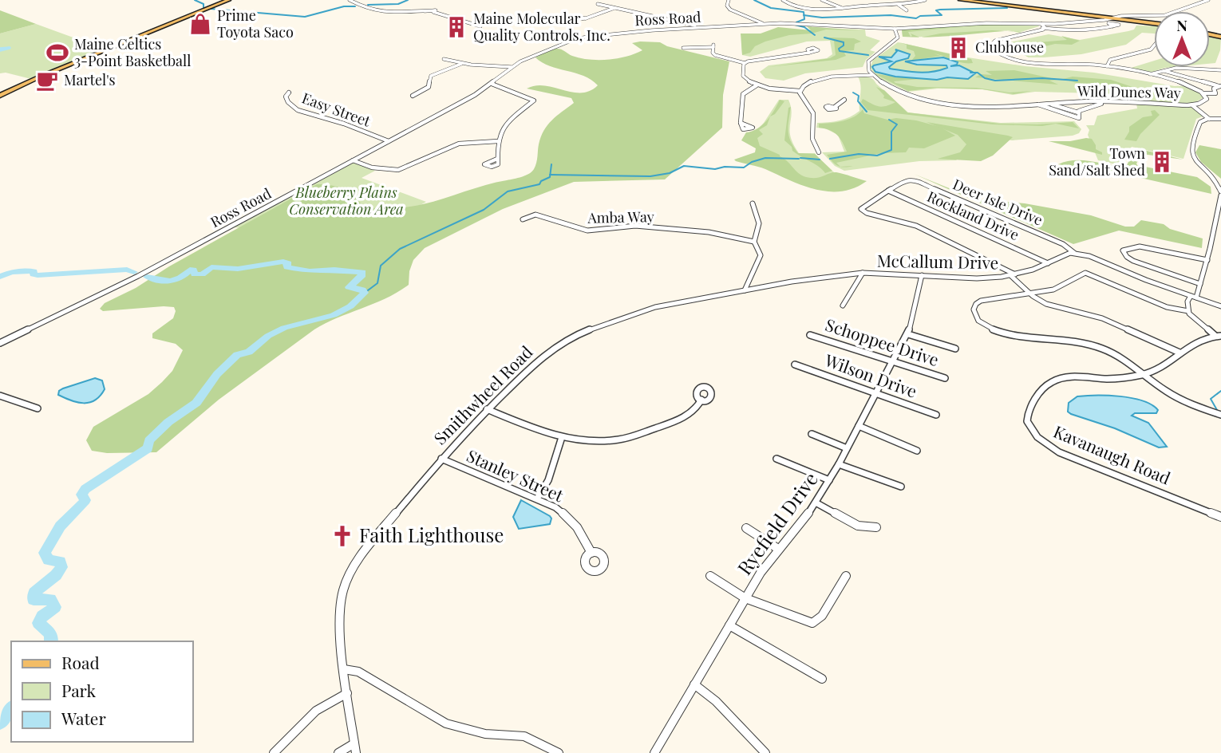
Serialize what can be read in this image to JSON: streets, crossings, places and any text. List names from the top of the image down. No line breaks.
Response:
{"streets":{"street":["Ross Road","Wild Dunes Way","Easy Street","Deer Isle Drive","Rockland Drive","Amba Way","McCallum Drive","Schoppee Drive","Wilson Drive","Smithwheel Road","Kavanaugh Road","Stanley Street","Ryefield Drive"]},"crossings":[["Ross Road","Wild Dunes Way"],["Ross Road","Easy Street"],["Deer Isle Drive","Rockland Drive"],["Deer Isle Drive","McCallum Drive"],["Rockland Drive","McCallum Drive"],["McCallum Drive","Smithwheel Road"],["McCallum Drive","Ryefield Drive"],["Schoppee Drive","Ryefield Drive"],["Wilson Drive","Ryefield Drive"],["Smithwheel Road","Stanley Street"]],"parks":["Blueberry Plains Conservation Area"],"places":{"shop":["Prime Toyota Saco"],"building":["Maine Molecular Quality Controls, Inc.","Clubhouse","Town Sand/Salt Shed"],"sports":["Maine Celtics 3-Point Basketball"],"cafe":["Martel's"],"church":["Faith Lighthouse"]},"legend":["Road","Park","Water"],"north":"top"}
